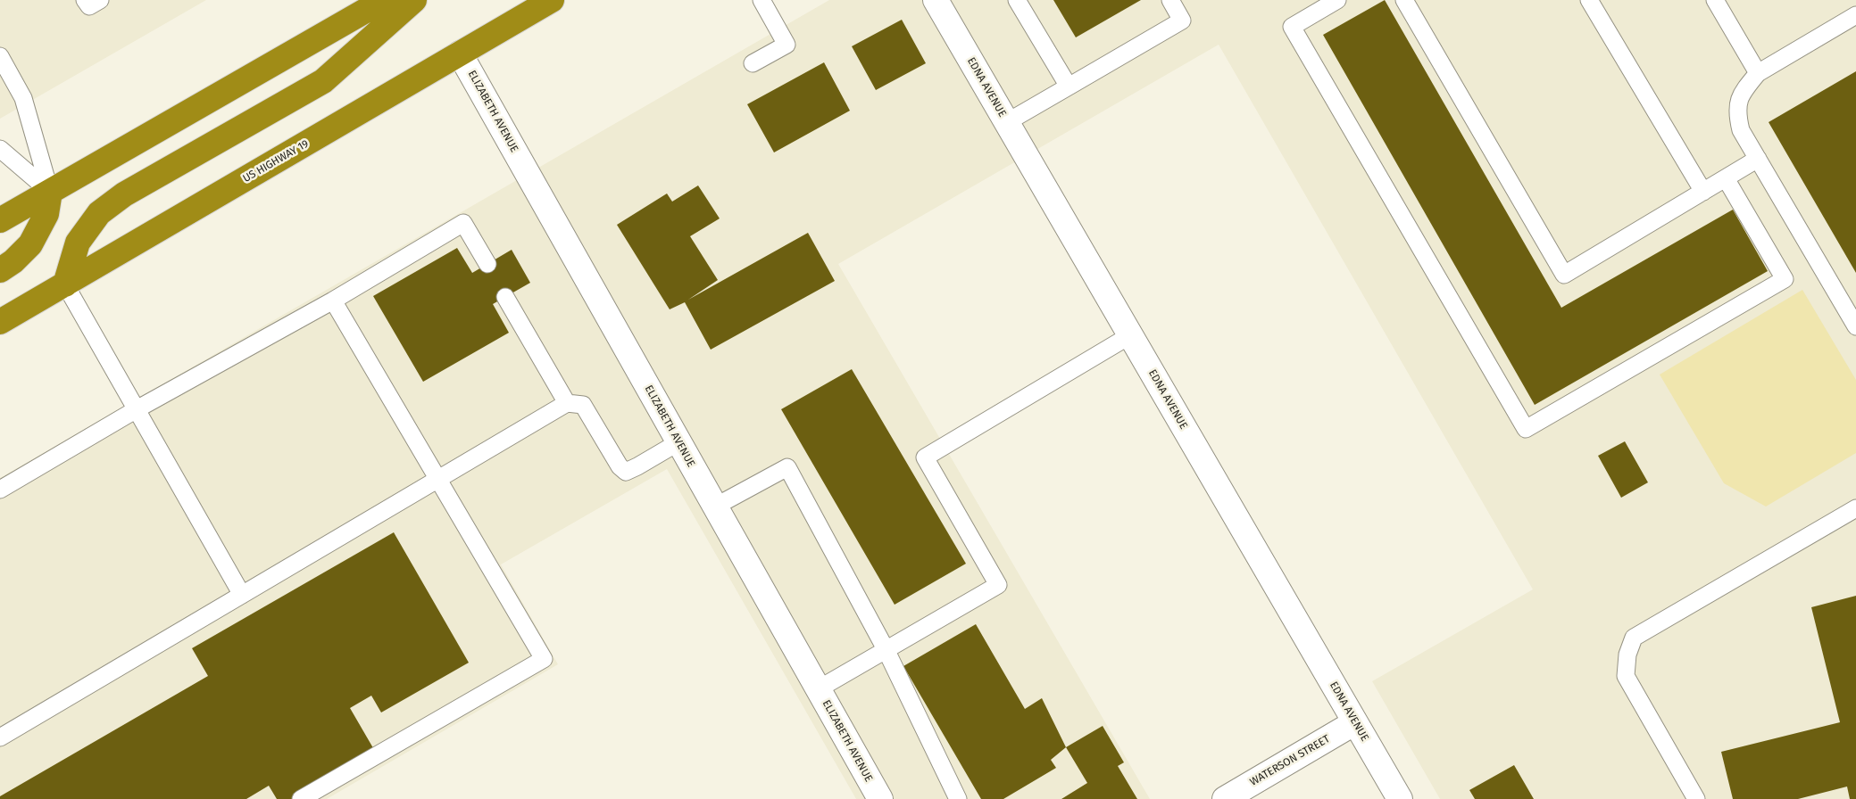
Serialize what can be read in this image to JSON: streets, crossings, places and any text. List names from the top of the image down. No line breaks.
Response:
{"streets":{"highway":["US HIGHWAY 19"],"street":["EDNA AVENUE","ELIZABETH AVENUE","WATERSON STREET"]},"crossings":[["EDNA AVENUE","WATERSON STREET"],["ELIZABETH AVENUE","US HIGHWAY 19"]]}
